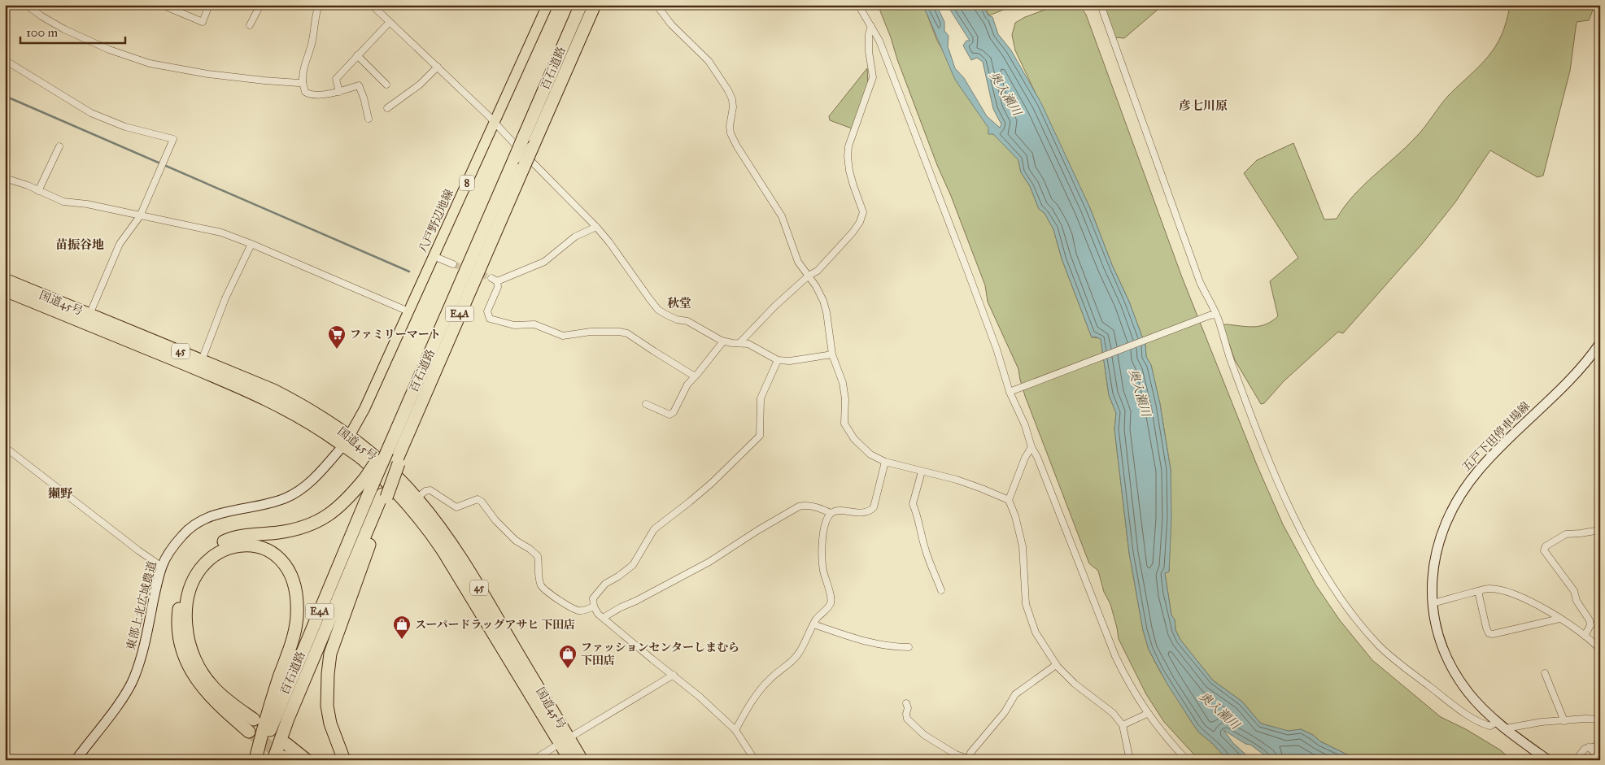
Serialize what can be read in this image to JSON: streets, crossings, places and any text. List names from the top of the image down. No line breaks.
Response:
{"streets":{"highway":["百石道路","国道45号","E4A","45"],"main road":["8","八戸野辺地線","五戸下田停車場線","東部上北広域農道"]},"crossings":[["八戸野辺地線","国道45号"],["八戸野辺地線","東部上北広域農道"],["国道45号","東部上北広域農道"]],"districts":["彦七川原","苗振谷地","秋堂","獺野"],"water":["奥入瀬川"],"places":{"supermarket":["ファミリーマート"],"shop":["スーパードラッグアサヒ 下田店","ファッションセンターしまむら 下田店"]},"scale_bar":"100 m"}
